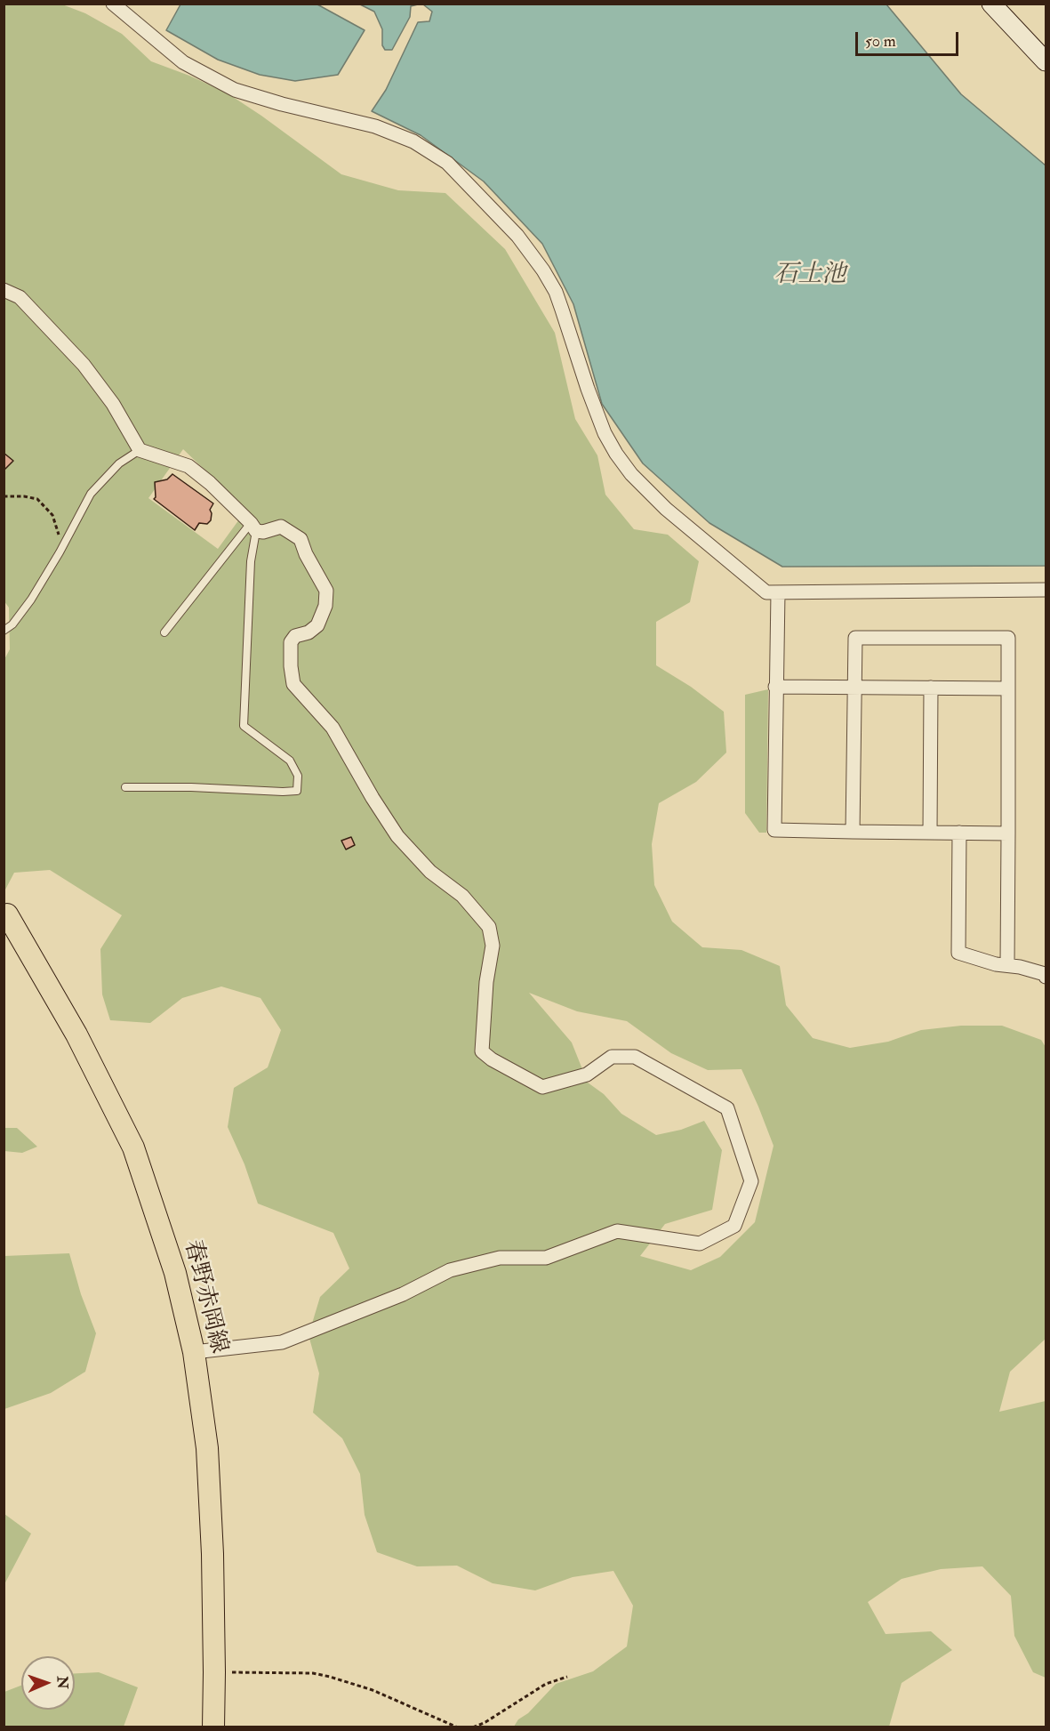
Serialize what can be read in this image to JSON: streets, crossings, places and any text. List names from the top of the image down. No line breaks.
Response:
{"streets":{"main road":["春野赤岡線"]},"water":["石土池"],"scale_bar":"50 m","north":"right"}
